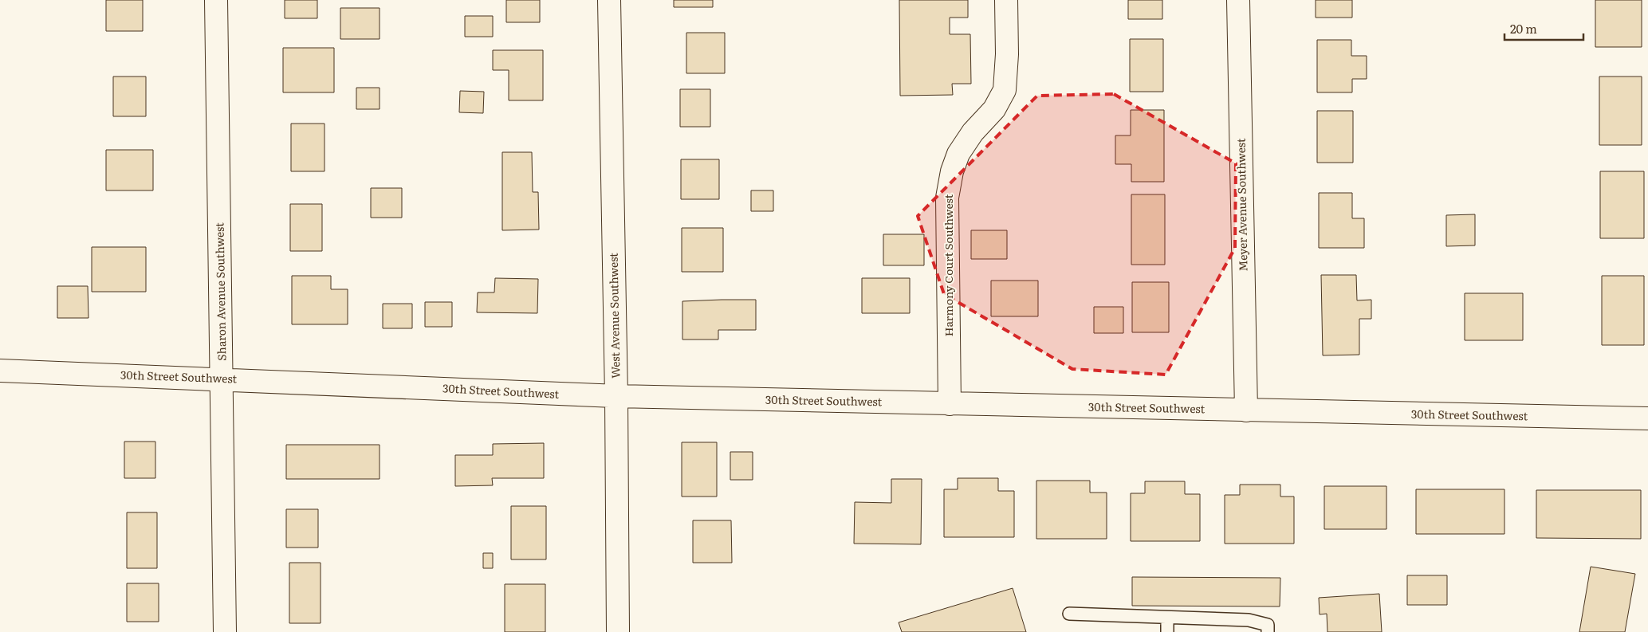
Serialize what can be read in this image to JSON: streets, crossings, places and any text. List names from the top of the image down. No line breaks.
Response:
{"streets":{"street":["Meyer Avenue Southwest","Harmony Court Southwest","Sharon Avenue Southwest","West Avenue Southwest","30th Street Southwest"]},"crossings":[["Meyer Avenue Southwest","30th Street Southwest"],["Harmony Court Southwest","30th Street Southwest"],["Sharon Avenue Southwest","30th Street Southwest"],["West Avenue Southwest","30th Street Southwest"]],"scale_bar":"20 m"}
